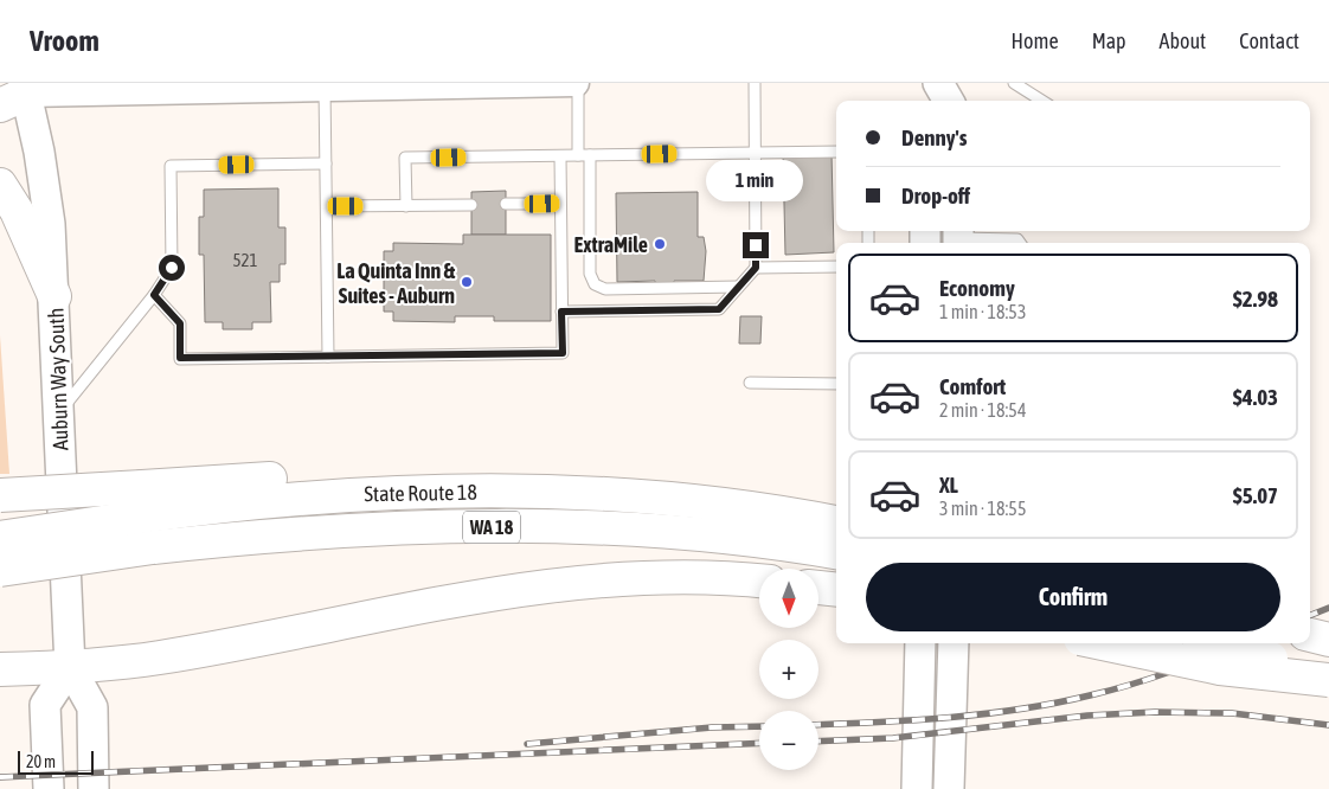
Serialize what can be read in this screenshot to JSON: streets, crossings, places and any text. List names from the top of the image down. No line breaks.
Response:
{"streets":{"highway":["State Route 18","WA 18"],"main road":["Auburn Way South"]},"places":["ExtraMile","La Quinta Inn & Suites - Auburn"],"house_numbers":["521"],"scale_bar":"20 m","north":"bottom","page":{"header":"Vroom","nav":["Home","Map","About","Contact"],"banner":["Denny's","Drop-off"],"bubble":"1 min","list":[{"name":"Economy","note":"1 min · 18:53","value":"$2.98"},{"name":"Comfort","note":"2 min · 18:54","value":"$4.03"},{"name":"XL","note":"3 min · 18:55","value":"$5.07"}],"buttons":"Confirm","map_buttons":["+","−"],"scale":"20 m"}}
